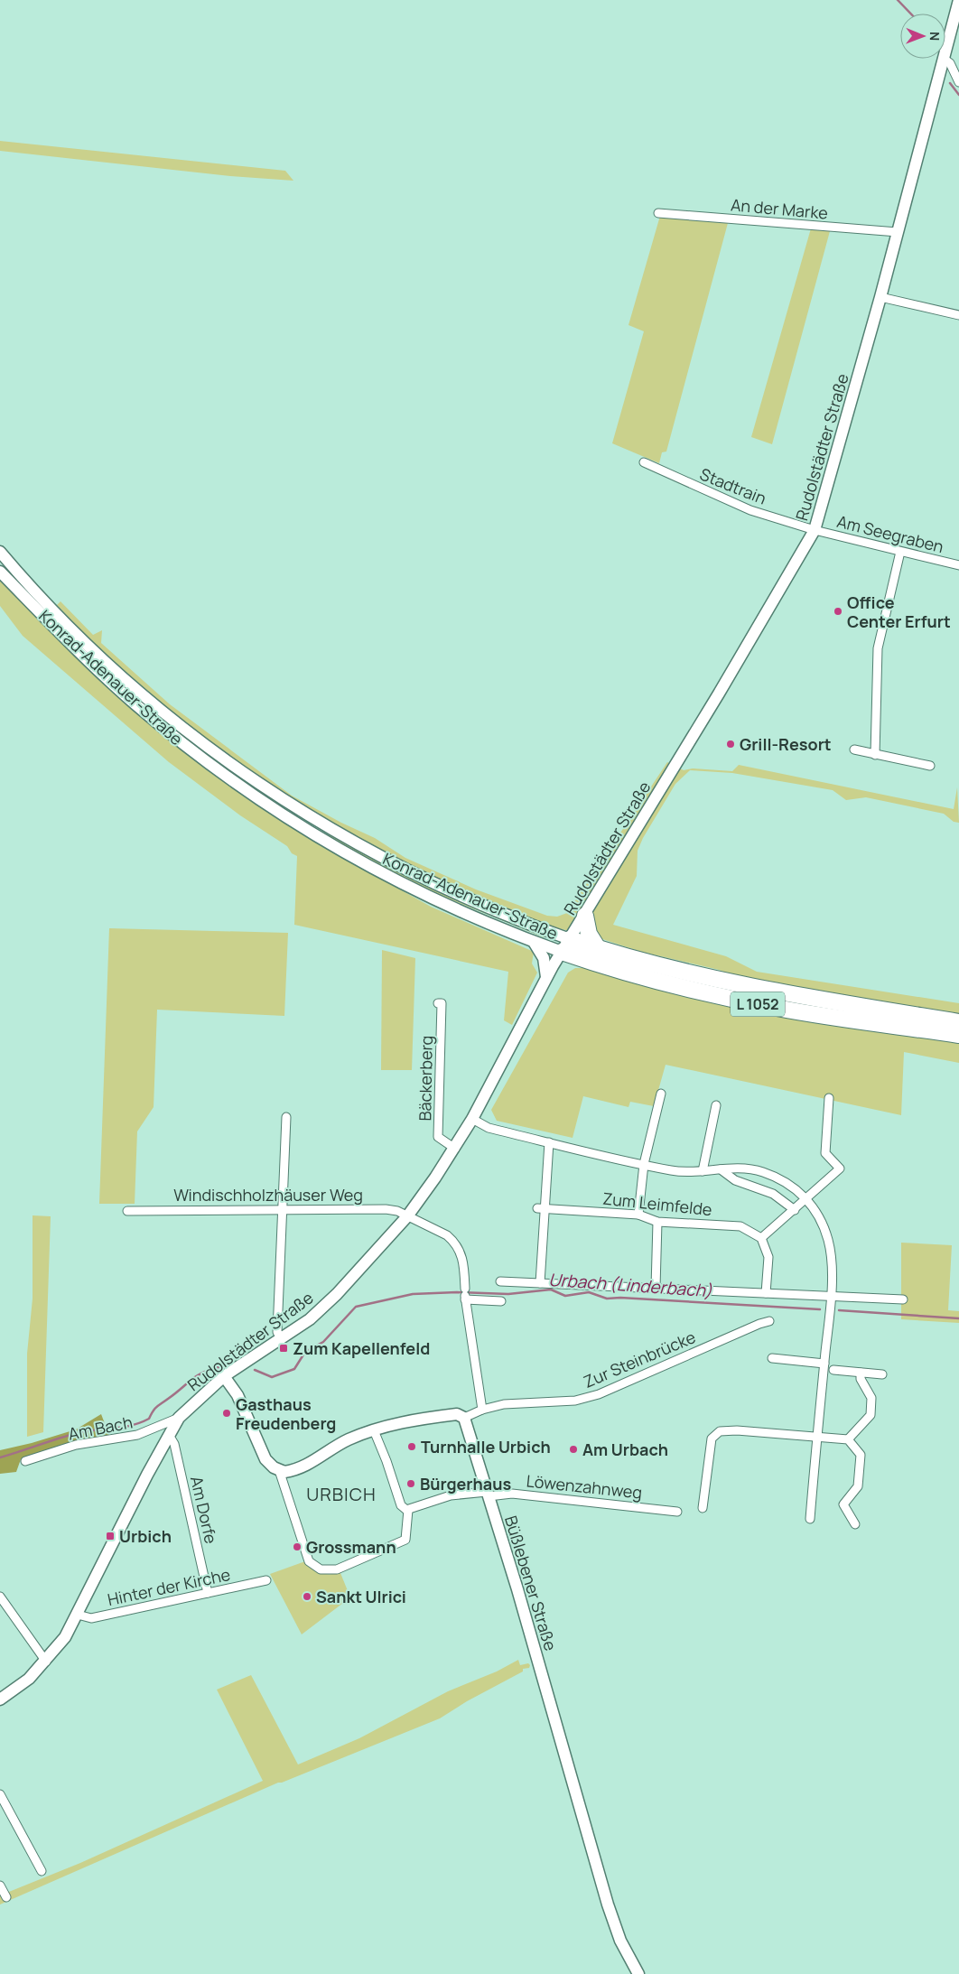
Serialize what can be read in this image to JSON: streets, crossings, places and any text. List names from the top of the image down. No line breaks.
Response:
{"streets":{"highway":["Konrad-Adenauer-Straße","L 1052"],"street":["An der Marke","Rudolstädter Straße","Stadtrain","Am Seegraben","Bäckerberg","Windischholzhäuser Weg","Zum Leimfelde","Zur Steinbrücke","Am Bach","Löwenzahnweg","Am Dorfe","Büßlebener Straße","Hinter der Kirche"]},"crossings":[["An der Marke","Rudolstädter Straße"],["Rudolstädter Straße","Stadtrain"],["Rudolstädter Straße","Am Seegraben"],["Rudolstädter Straße","Konrad-Adenauer-Straße"],["Rudolstädter Straße","Bäckerberg"],["Rudolstädter Straße","Windischholzhäuser Weg"],["Rudolstädter Straße","Am Bach"],["Rudolstädter Straße","Am Dorfe"],["Rudolstädter Straße","Hinter der Kirche"],["Stadtrain","Am Seegraben"],["Windischholzhäuser Weg","Zur Steinbrücke"],["Zur Steinbrücke","Büßlebener Straße"],["Löwenzahnweg","Büßlebener Straße"],["Am Dorfe","Hinter der Kirche"]],"districts":["URBICH"],"water":["Urbach (Linderbach)"],"places":{"other":["Office Center Erfurt","Grill-Resort","Gasthaus Freudenberg","Turnhalle Urbich","Am Urbach","Bürgerhaus","Grossmann","Sankt Ulrici"],"transit":["Zum Kapellenfeld","Urbich"]},"north":"right"}
